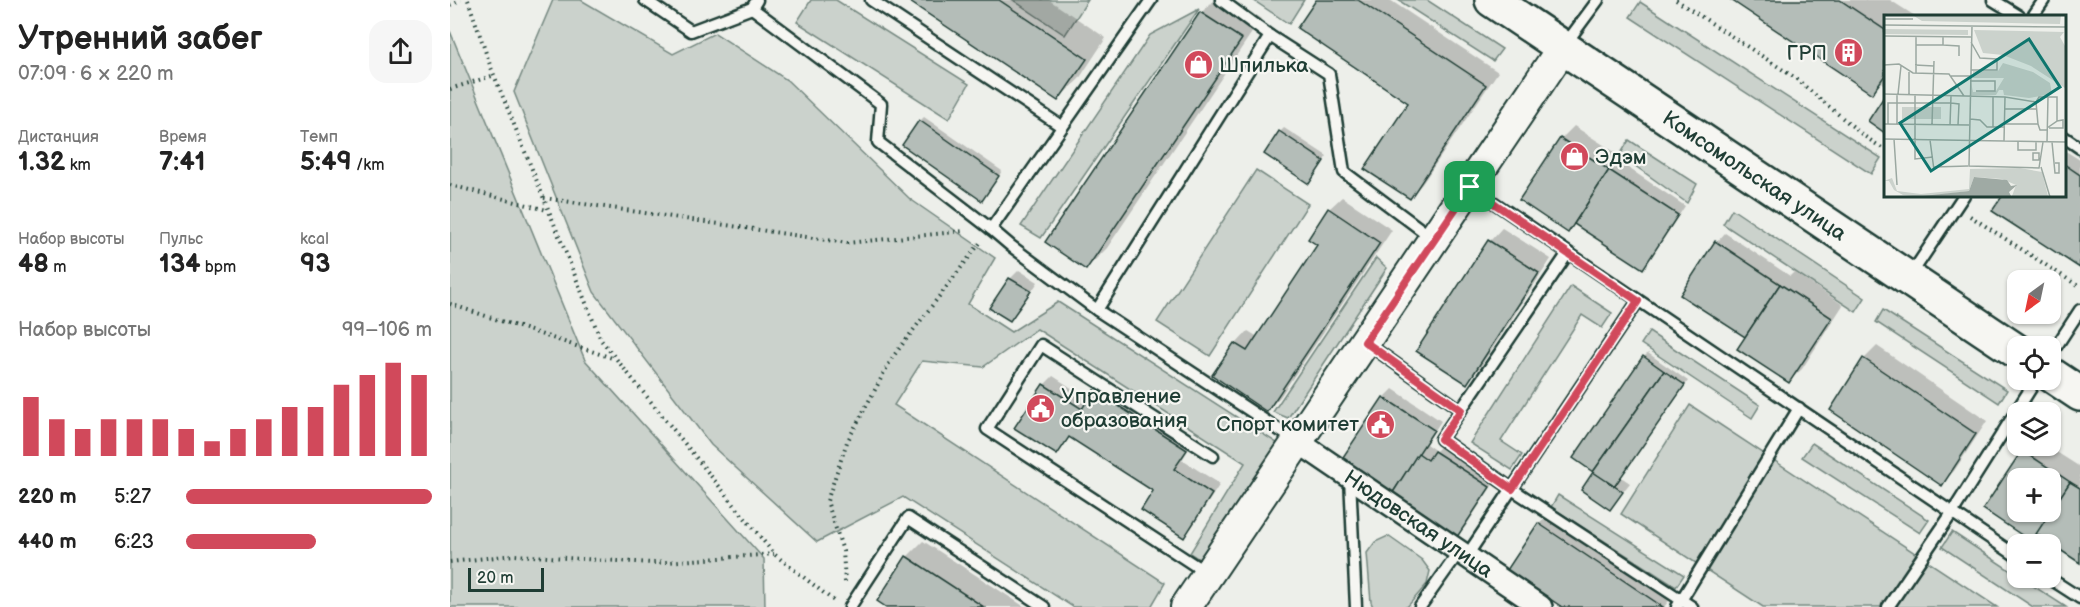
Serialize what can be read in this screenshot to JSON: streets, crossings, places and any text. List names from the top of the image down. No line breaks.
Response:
{"streets":{"main road":["Комсомольская улица"],"street":["Нюдовская улица"]},"places":{"building":["ГРП"],"shop":["Шпилька","Эдэм"],"public building":["Управление образования","Спорт комитет"]},"scale_bar":"20 m","north":"bottom left","page":{"heading":["Утренний забег","07:09 · 6 × 220 m"],"stats":[["Дистанция","1.32 km"],["Время","7:41"],["Темп","5:49 /km"],["Набор высоты","48 m"],["Пульс","134 bpm"],["kcal","93"]],"map_buttons":["+","−"],"chart":["Набор высоты","99–106 m"],"list":[{"name":"220 m","note":"5:27"},{"name":"440 m","note":"6:23"}],"scale":"20 m"}}
